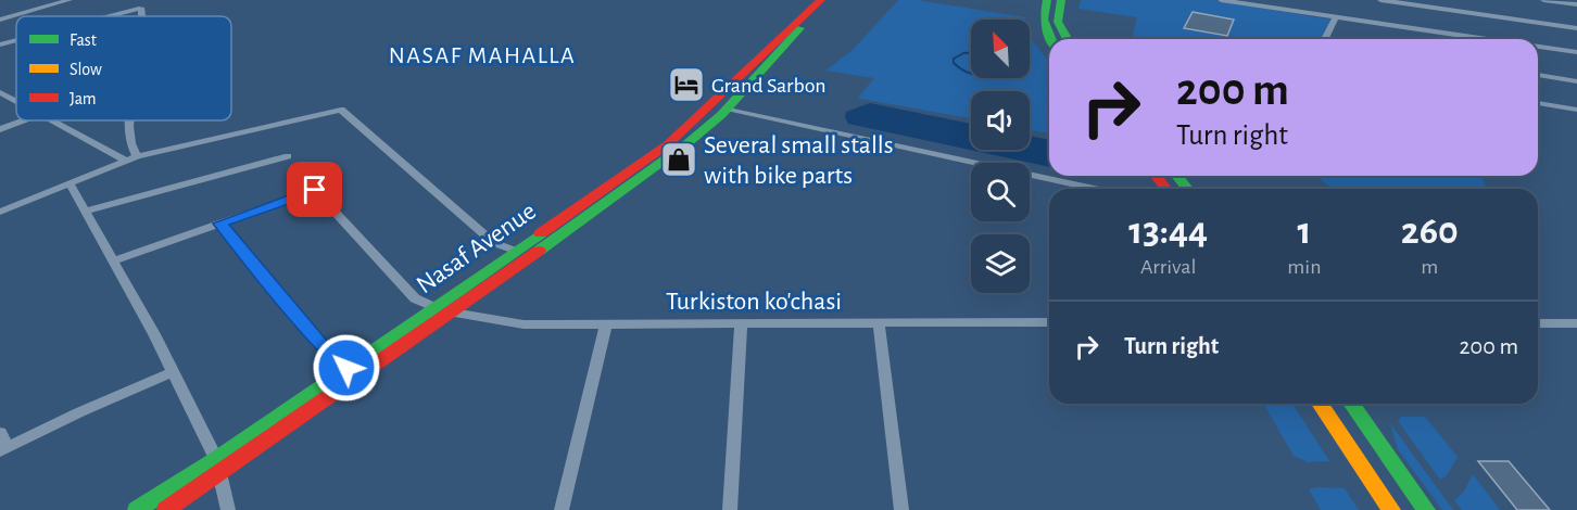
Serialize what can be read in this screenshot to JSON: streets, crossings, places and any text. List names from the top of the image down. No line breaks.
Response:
{"streets":{"main road":["Nasaf Avenue"],"street":["Turkiston ko'chasi"]},"crossings":[["Nasaf Avenue","Turkiston ko'chasi"]],"districts":["NASAF MAHALLA"],"places":{"hotel":["Grand Sarbon"],"shop":["Several small stalls with bike parts"]},"legend":["Fast","Slow","Jam"],"north":"top left","page":{"turn":["200 m","Turn right"],"eta":["13:44","Arrival","1","min","260","m"],"list":[{"name":"Turn right","value":"200 m"}]}}
